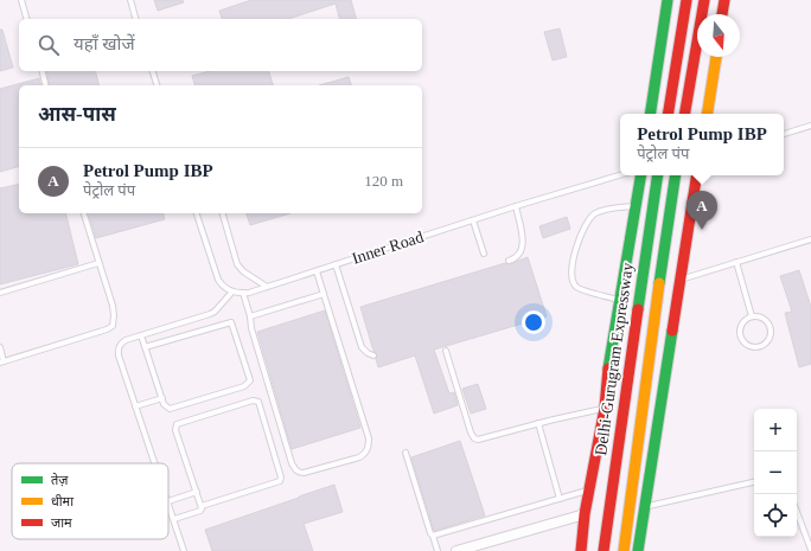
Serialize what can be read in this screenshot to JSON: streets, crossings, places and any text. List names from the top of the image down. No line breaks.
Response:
{"streets":{"main road":["Delhi-Gurugram Expressway"],"lane":["Inner Road"]},"legend":["तेज़","धीमा","जाम"],"north":"bottom","page":{"search":"यहाँ खोजें","heading":"आस-पास","popup":["Petrol Pump IBP","पेट्रोल पंप"],"list":[{"mark":"A","name":"Petrol Pump IBP","note":"पेट्रोल पंप","value":"120 m"}],"pins":"A","map_buttons":["+","−"]}}
